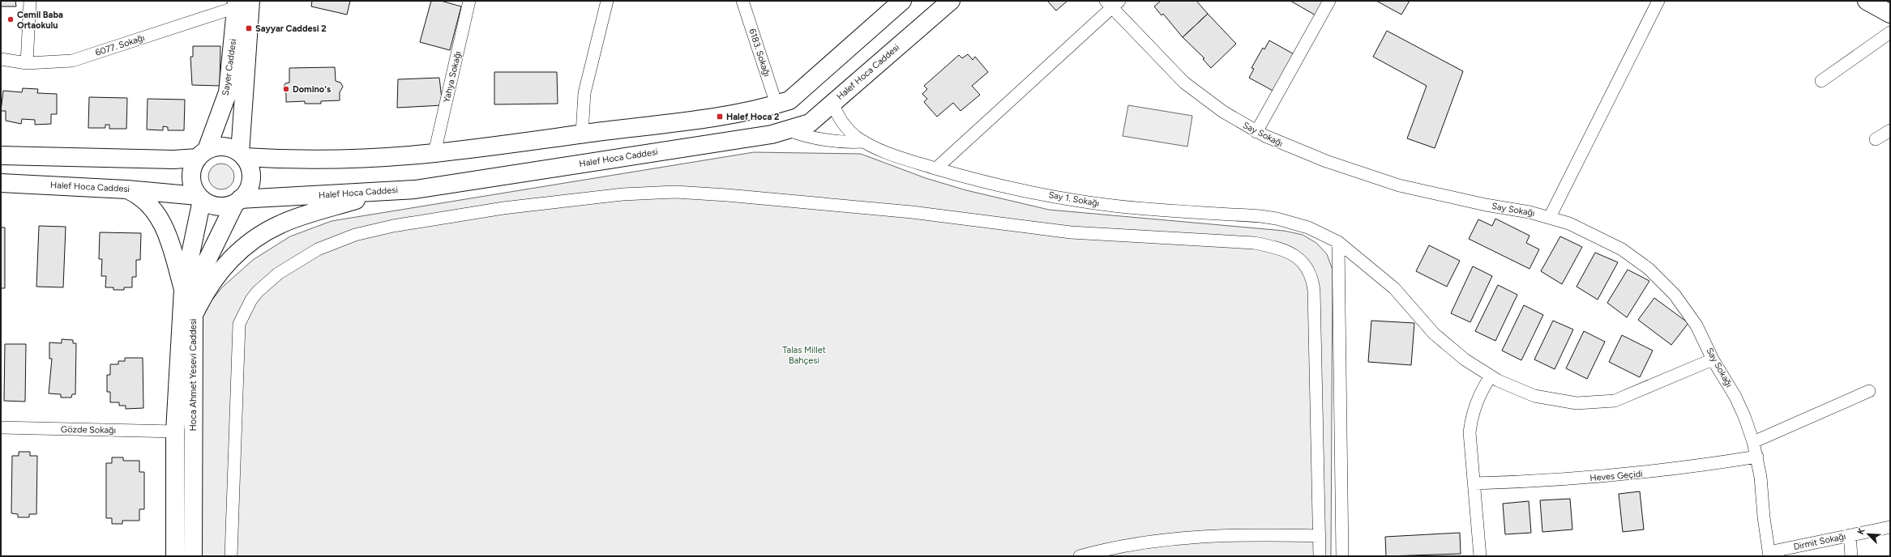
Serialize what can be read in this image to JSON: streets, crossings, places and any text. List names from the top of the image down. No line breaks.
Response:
{"streets":{"main road":["Sayer Caddesi","Halef Hoca Caddesi","Hoca Ahmet Yesevi Caddesi"],"street":["6077. Sokağı","6183. Sokağı","Yahya Sokağı","Say Sokağı","Say 1. Sokağı","Gözde Sokağı","Heves Geçidi","Dirmit Sokağı"]},"crossings":[["6077. Sokağı","Sayer Caddesi"],["Sayer Caddesi","Halef Hoca Caddesi"],["Sayer Caddesi","Hoca Ahmet Yesevi Caddesi"],["Halef Hoca Caddesi","Say 1. Sokağı"],["Halef Hoca Caddesi","Hoca Ahmet Yesevi Caddesi"],["Say Sokağı","Say 1. Sokağı"],["Say Sokağı","Heves Geçidi"],["Say Sokağı","Dirmit Sokağı"],["Hoca Ahmet Yesevi Caddesi","Gözde Sokağı"]],"parks":["Talas Millet Bahçesi"],"places":{"other":["Cemil Baba Ortaokulu","Domino's"],"transit":["Sayyar Caddesi 2","Halef Hoca 2"]},"north":"top left"}
